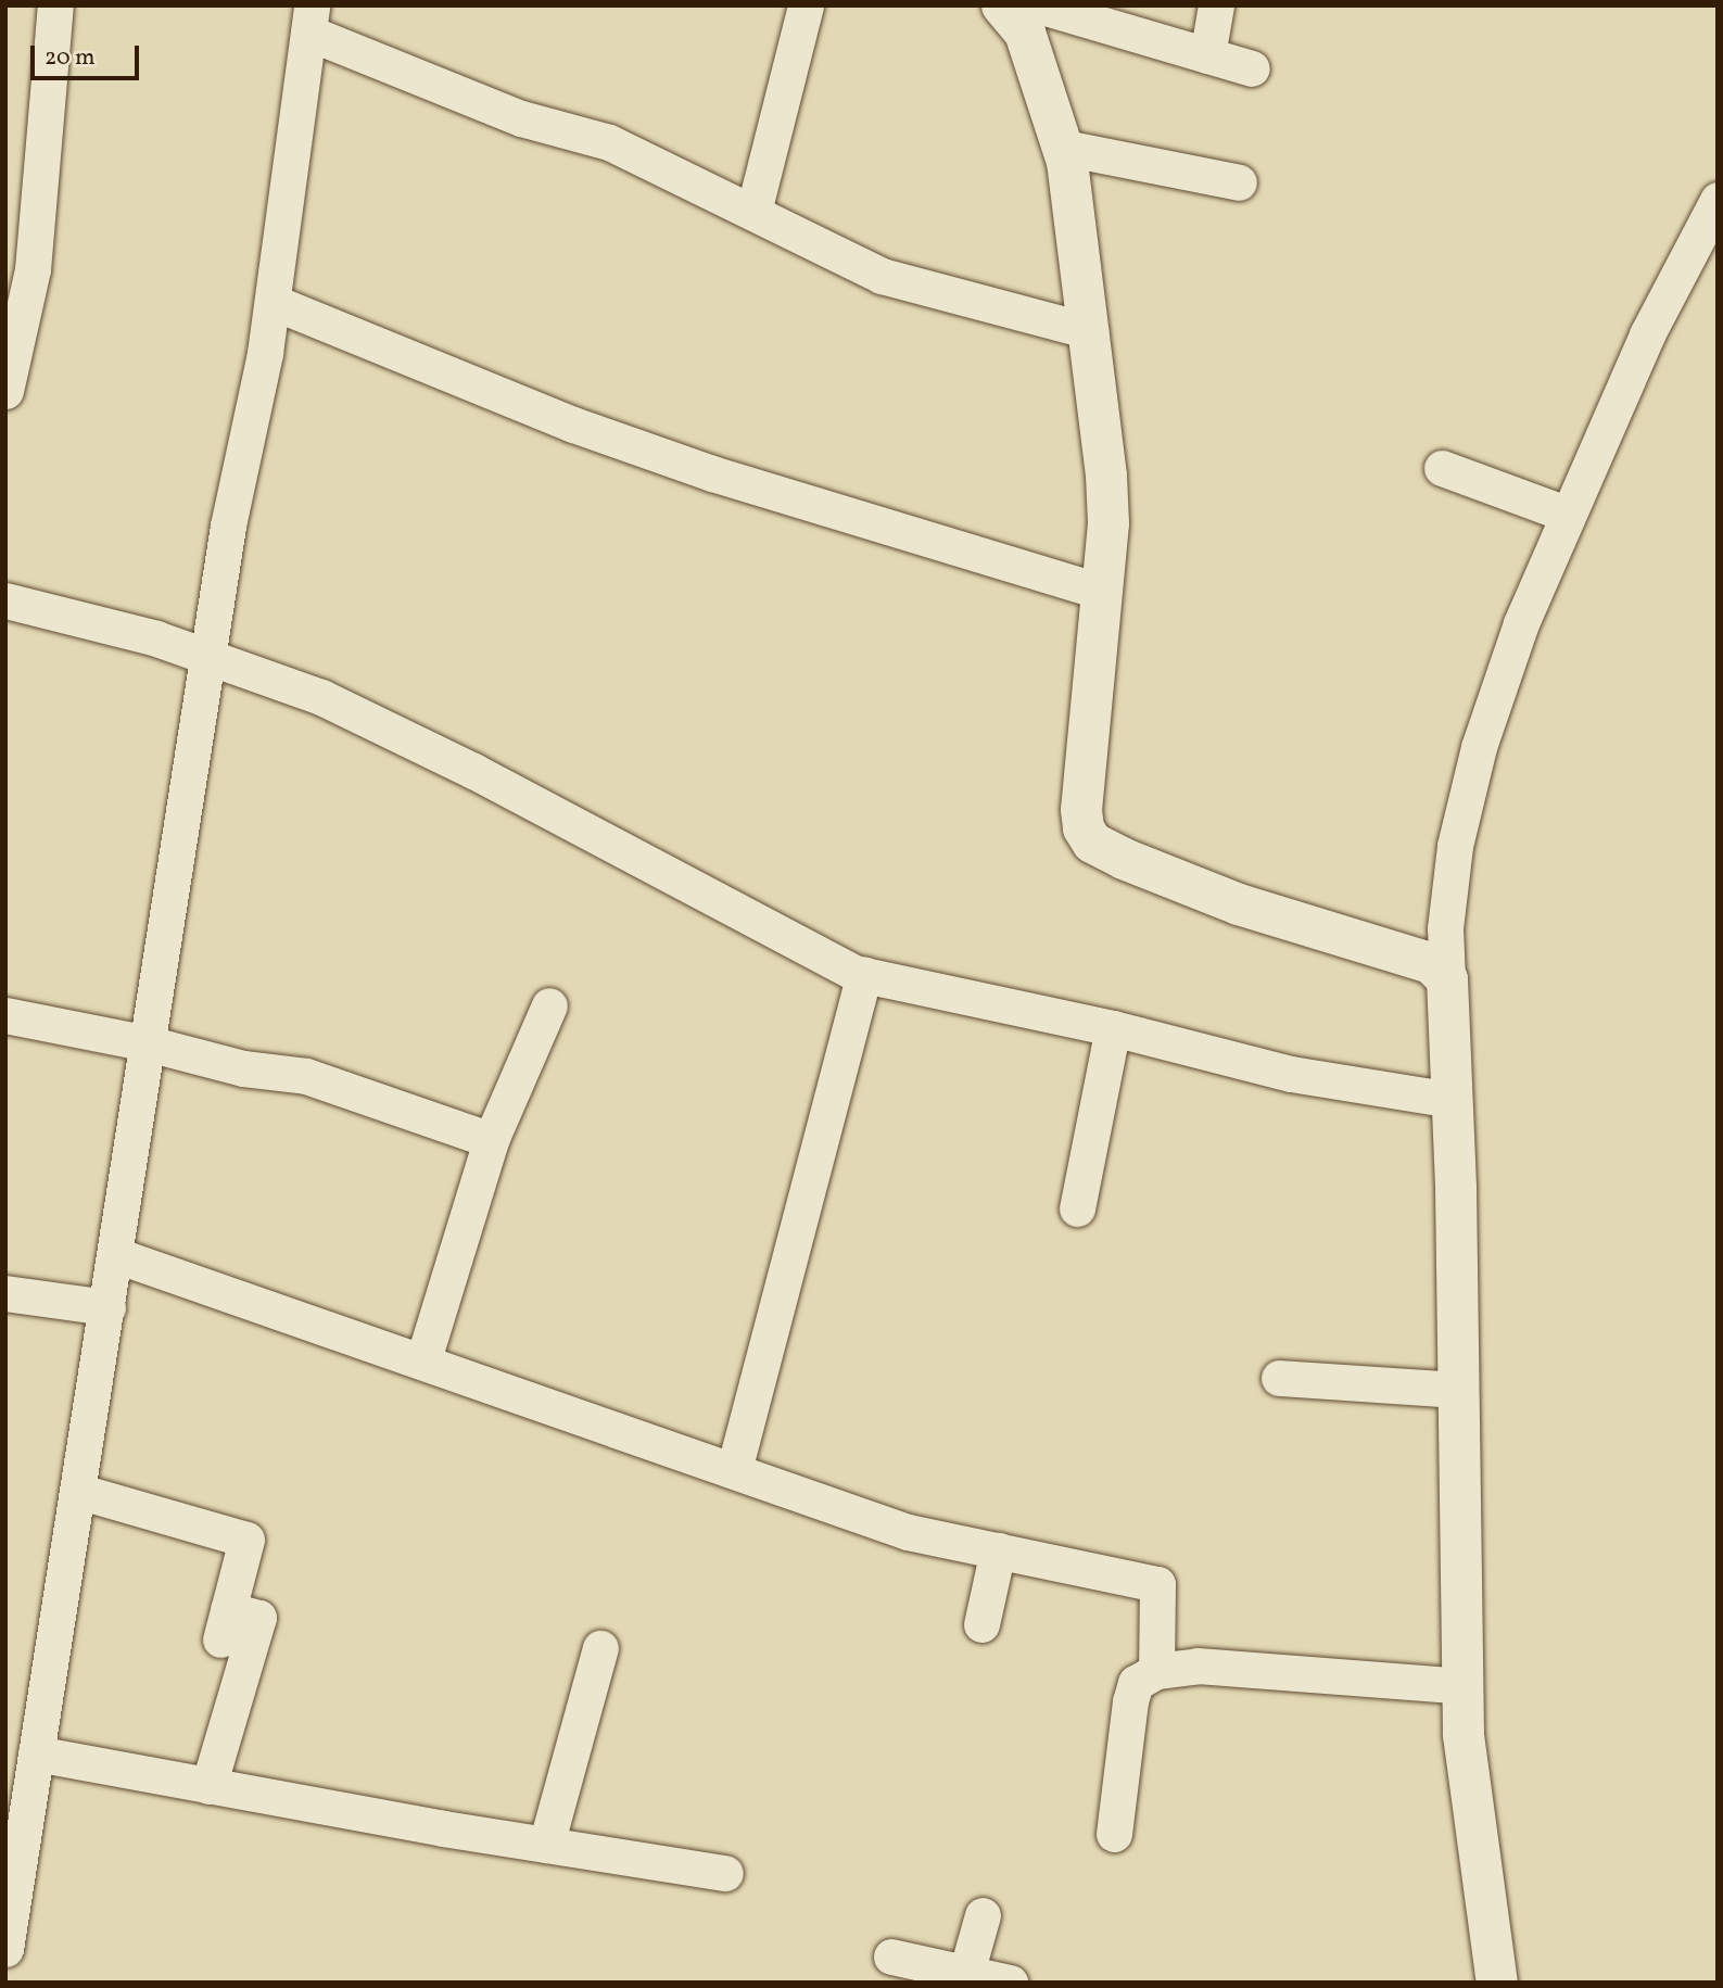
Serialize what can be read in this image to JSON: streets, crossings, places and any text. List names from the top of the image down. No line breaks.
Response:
{"scale_bar":"20 m"}
